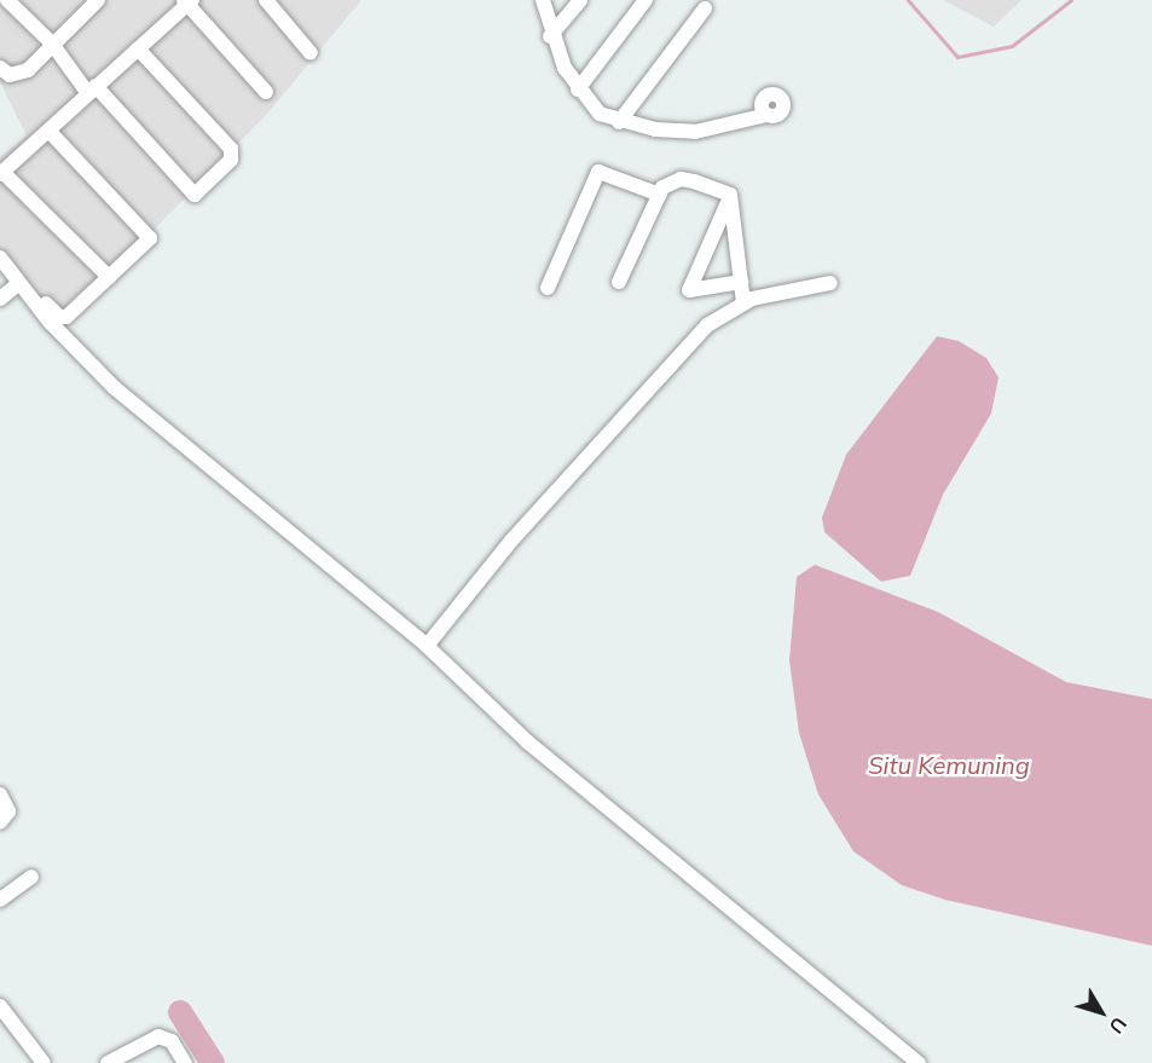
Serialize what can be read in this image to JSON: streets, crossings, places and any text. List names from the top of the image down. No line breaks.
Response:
{"water":["Situ Kemuning"],"north":"bottom right"}
